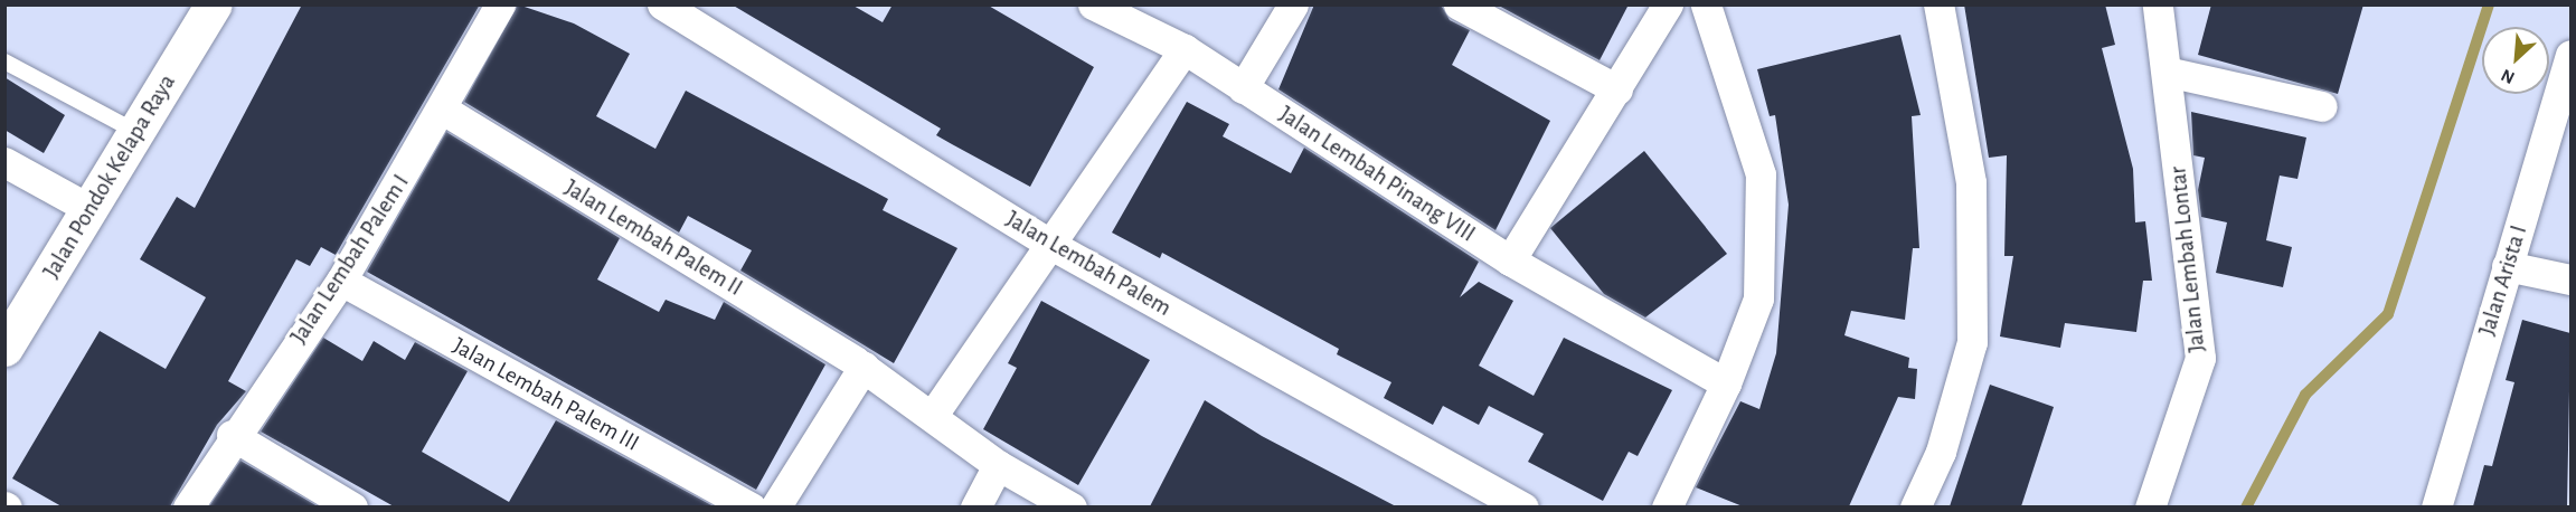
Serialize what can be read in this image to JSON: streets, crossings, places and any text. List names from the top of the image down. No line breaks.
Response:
{"streets":{"street":["Jalan Lembah Pinang VIII","Jalan Pondok Kelapa Raya","Jalan Lembah Palem II","Jalan Lembah Palem I","Jalan Lembah Lontar","Jalan Lembah Palem","Jalan Arista I","Jalan Lembah Palem III"]},"crossings":[["Jalan Lembah Palem II","Jalan Lembah Palem I"],["Jalan Lembah Palem I","Jalan Lembah Palem III"]],"north":"bottom left"}
